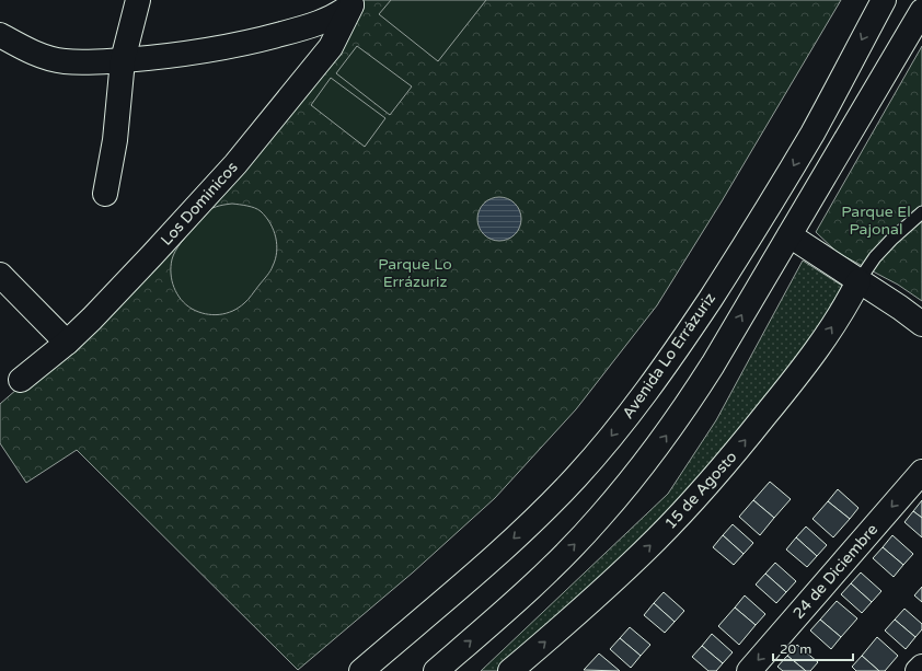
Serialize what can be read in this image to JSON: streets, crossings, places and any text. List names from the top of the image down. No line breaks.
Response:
{"streets":{"street":["Los Dominicos","Avenida Lo Errázuriz","15 de Agosto","24 de Diciembre"]},"parks":["Parque El Pajonal","Parque Lo Errázuriz"],"scale_bar":"20 m"}
